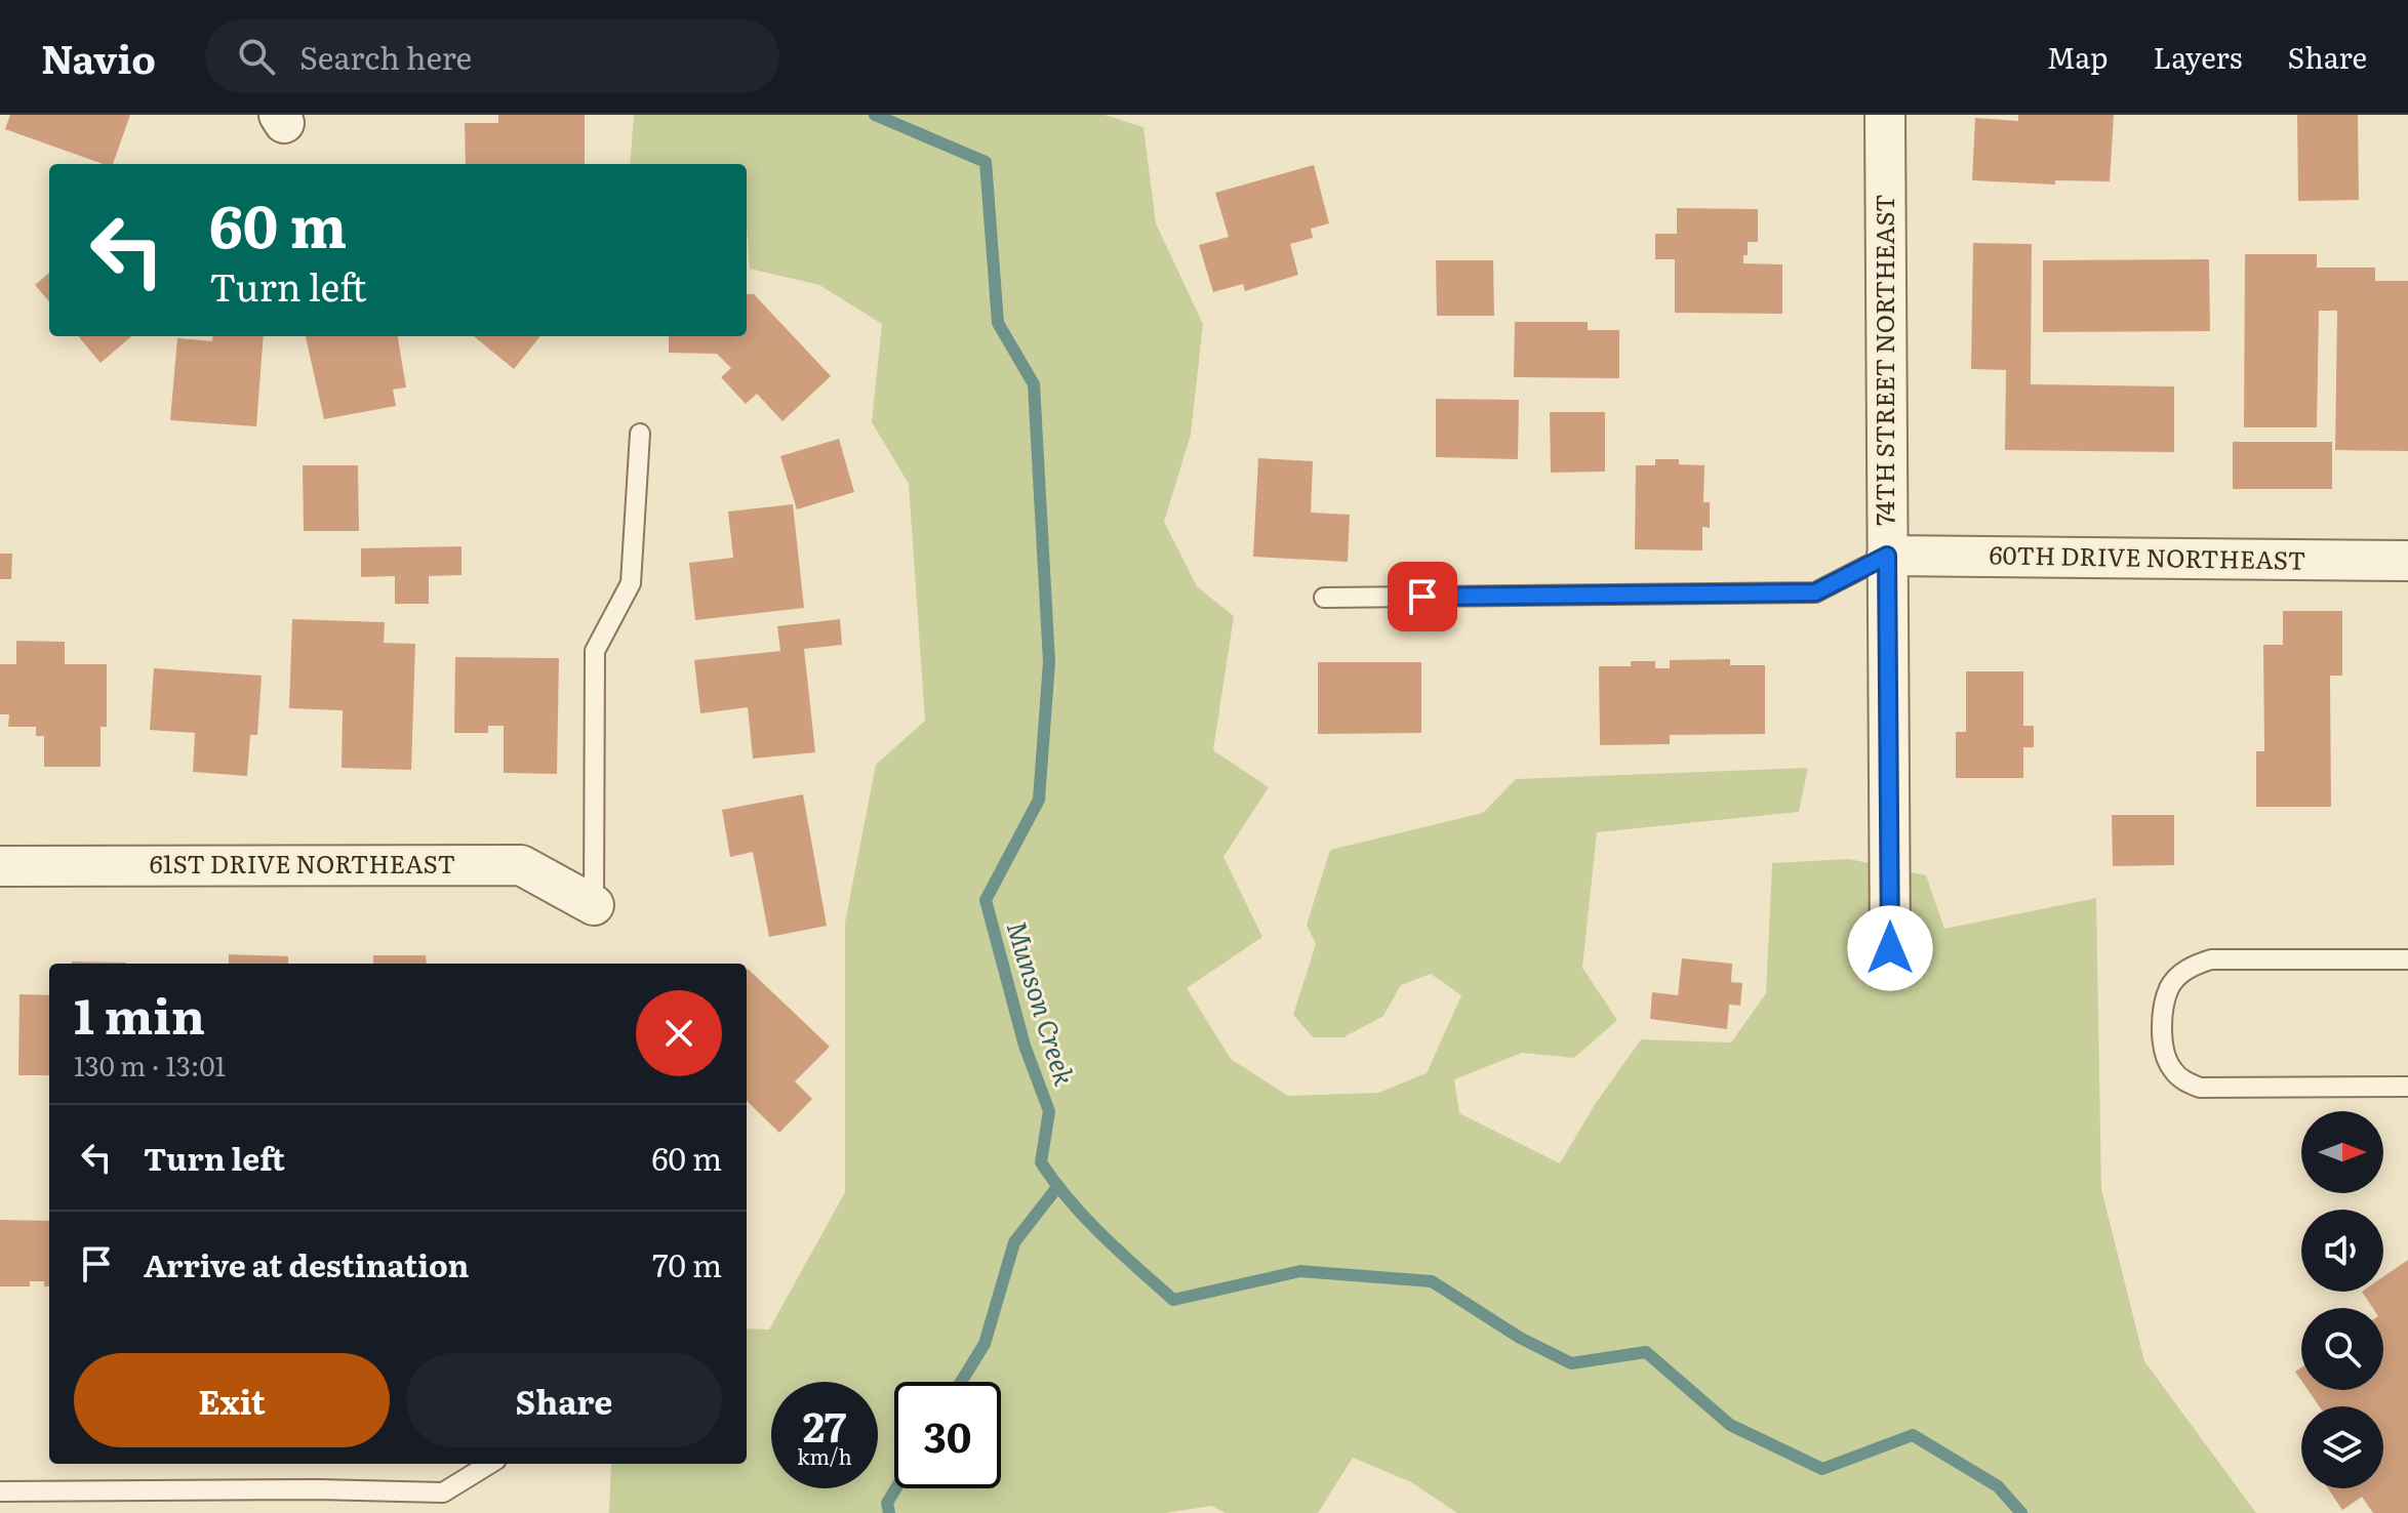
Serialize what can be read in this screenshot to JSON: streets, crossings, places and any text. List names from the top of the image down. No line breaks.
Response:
{"streets":{"street":["74TH STREET NORTHEAST","60TH DRIVE NORTHEAST","61ST DRIVE NORTHEAST"]},"crossings":[["74TH STREET NORTHEAST","60TH DRIVE NORTHEAST"]],"water":["Munson Creek"],"north":"right","page":{"header":"Navio","search":"Search here","nav":["Map","Layers","Share"],"turn":["60 m","Turn left"],"heading":["1 min","130 m · 13:01"],"list":[{"name":"Turn left","value":"60 m"},{"name":"Arrive at destination","value":"70 m"}],"buttons":["Exit","Share"],"speed":"27 km/h","limit":"30"}}
